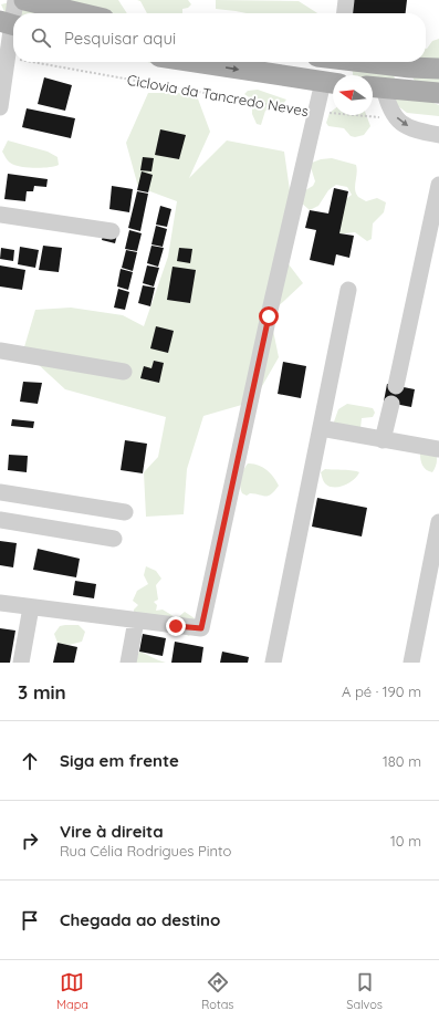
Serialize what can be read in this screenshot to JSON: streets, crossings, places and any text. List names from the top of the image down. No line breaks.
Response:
{"streets":{"path":["Ciclovia da Tancredo Neves"]},"north":"left","page":{"search":"Pesquisar aqui","heading":["3 min","A pé · 190 m"],"list":[["Siga em frente","180 m"],["Vire à direita","Rua Célia Rodrigues Pinto","10 m"],"Chegada ao destino"],"nav":["Mapa","Rotas","Salvos"]}}
